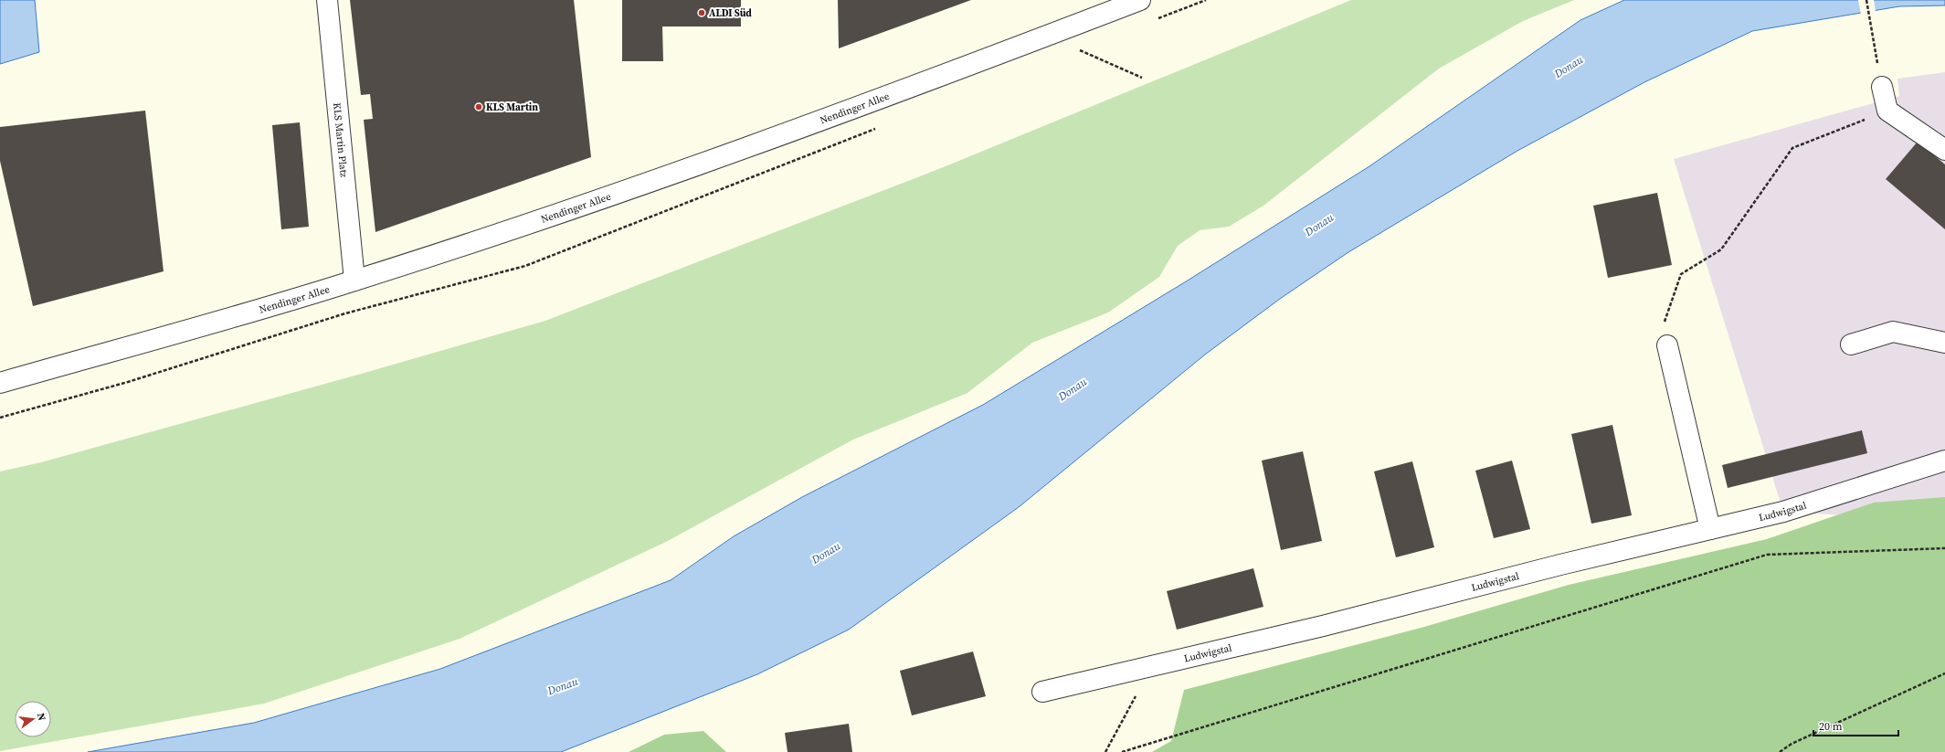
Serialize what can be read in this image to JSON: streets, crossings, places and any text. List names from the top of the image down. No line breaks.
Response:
{"streets":{"street":["Nendinger Allee","KLS Martin Platz","Ludwigstal"]},"crossings":[["Nendinger Allee","KLS Martin Platz"]],"water":["Donau"],"places":["ALDI Süd","KLS Martin"],"scale_bar":"20 m","north":"right"}
